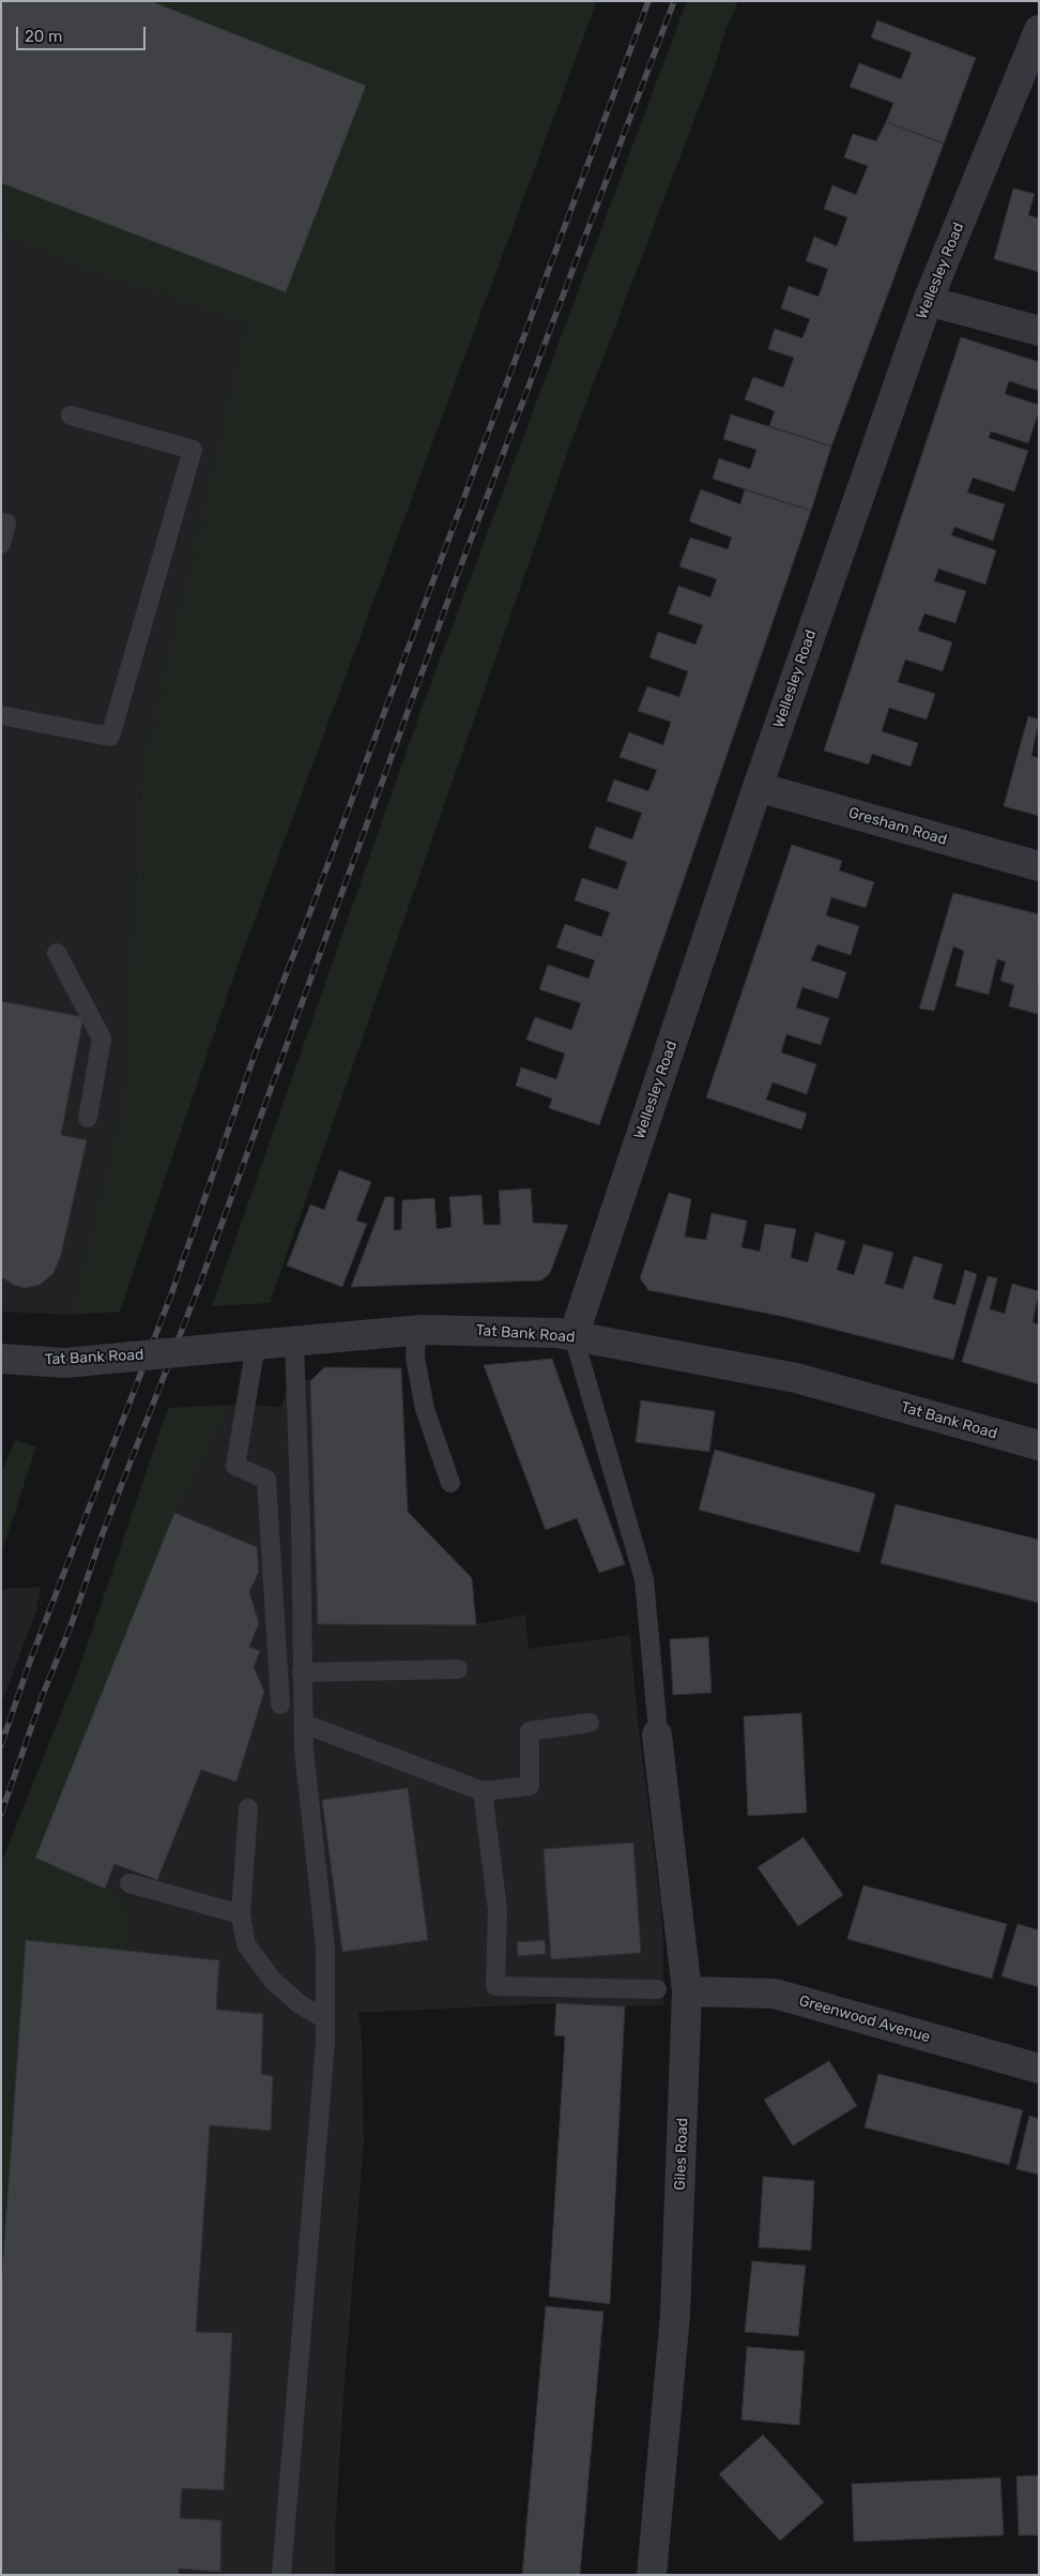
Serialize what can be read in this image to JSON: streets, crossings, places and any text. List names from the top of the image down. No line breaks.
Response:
{"streets":{"street":["Wellesley Road","Gresham Road","Tat Bank Road","Greenwood Avenue","Giles Road"]},"crossings":[["Wellesley Road","Gresham Road"],["Wellesley Road","Tat Bank Road"],["Greenwood Avenue","Giles Road"]],"scale_bar":"20 m"}
